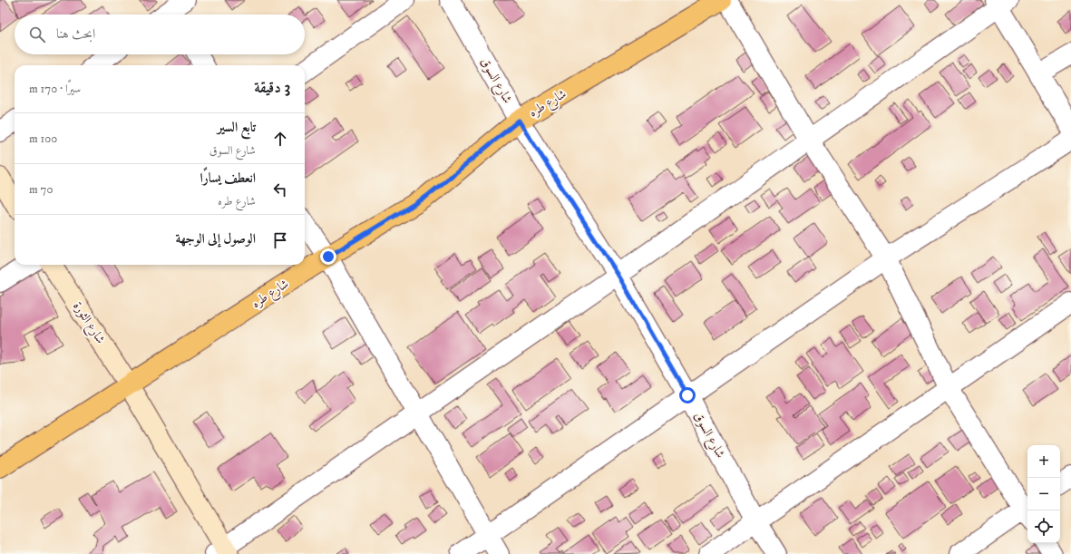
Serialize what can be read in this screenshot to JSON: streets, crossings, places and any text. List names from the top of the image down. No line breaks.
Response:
{"streets":{"main road":["شارع طره"],"street":["شارع السوق","شارع الثورة"]},"crossings":[["شارع السوق","شارع طره"],["شارع طره","شارع الثورة"]],"page":{"search":"ابحث هنا","heading":["3 دقيقة","سيرًا · 170 m"],"list":[["تابع السير","شارع السوق","100 m"],["انعطف يسارًا","شارع طره","70 m"],"الوصول إلى الوجهة"],"map_buttons":["+","−"]}}
